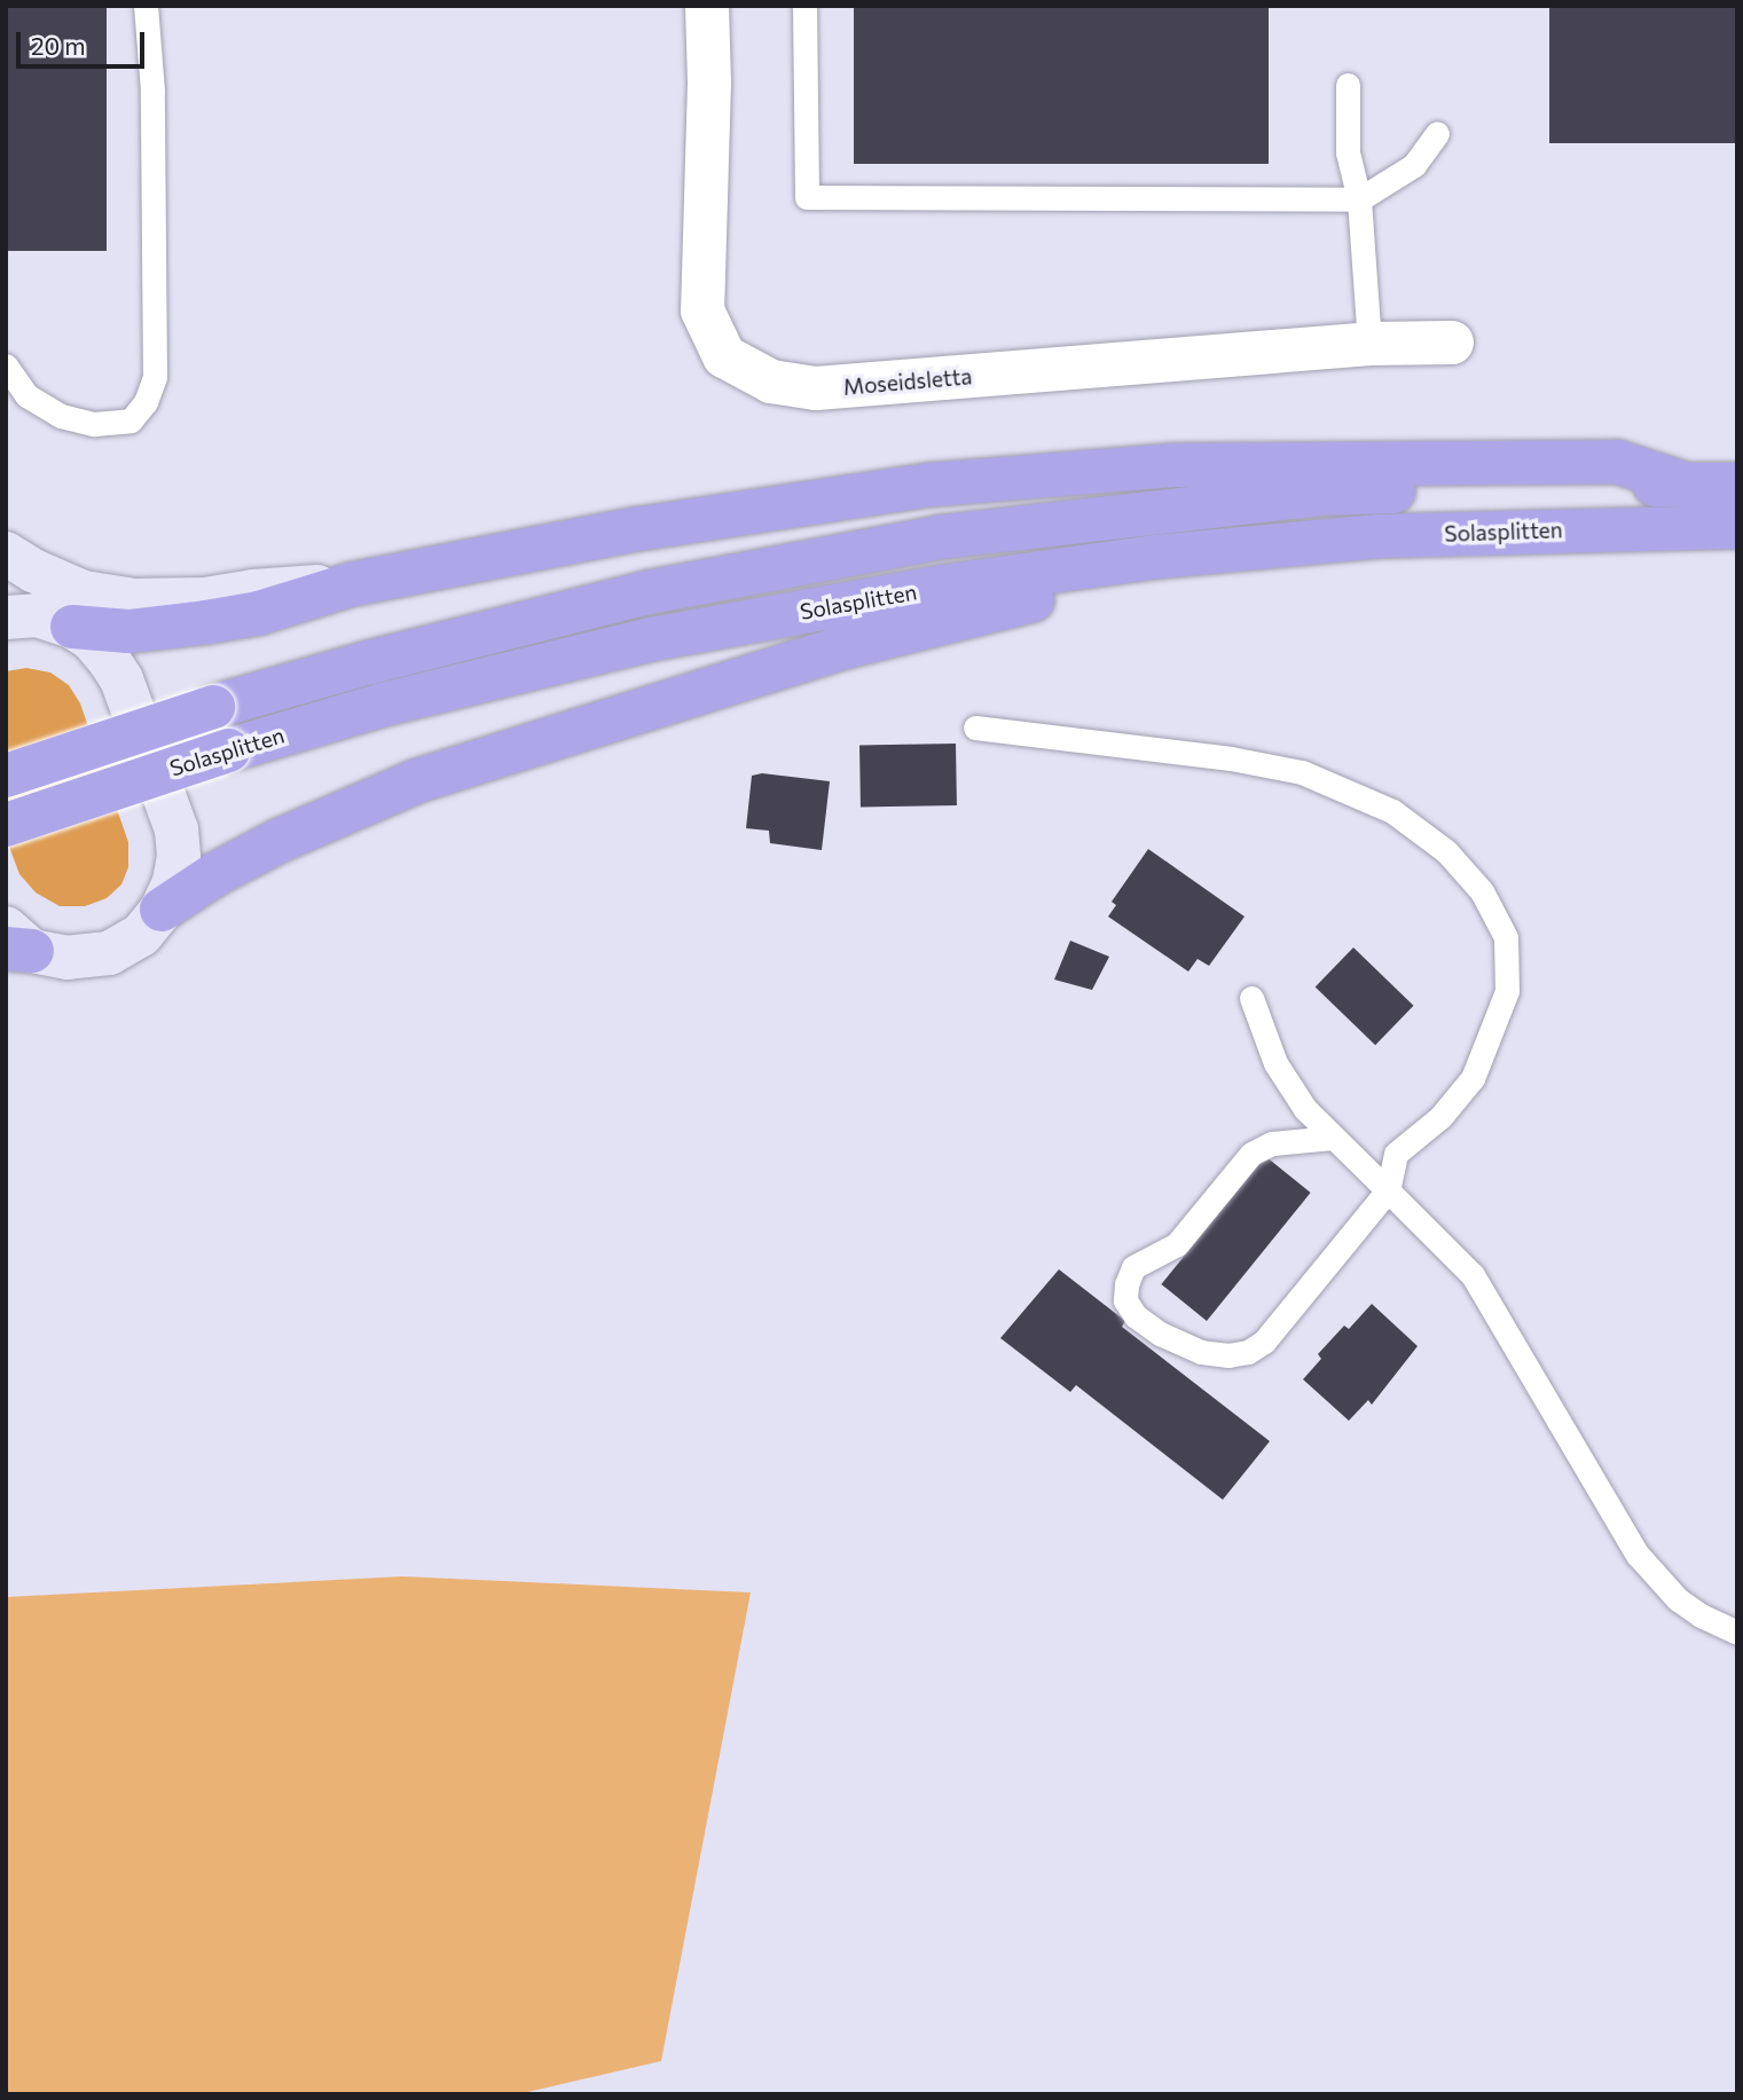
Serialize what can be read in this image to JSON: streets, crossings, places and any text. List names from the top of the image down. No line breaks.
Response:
{"streets":{"highway":["Solasplitten"],"street":["Moseidsletta"]},"scale_bar":"20 m"}
